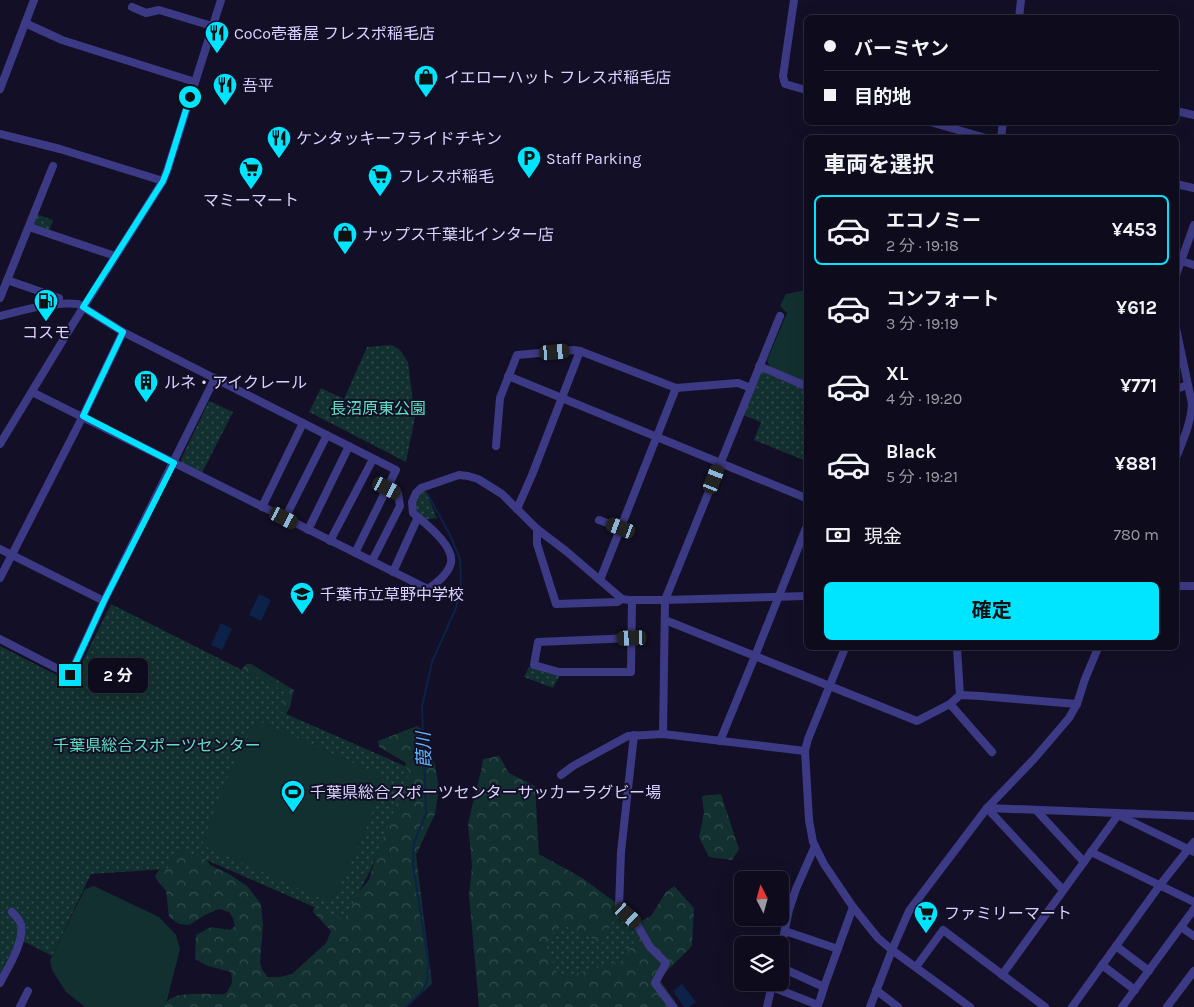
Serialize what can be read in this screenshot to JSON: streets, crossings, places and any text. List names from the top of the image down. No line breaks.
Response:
{"water":["葭川"],"parks":["長沼原東公園","千葉県総合スポーツセンター"],"places":{"restaurant":["CoCo壱番屋 フレスポ稲毛店","吾平","ケンタッキーフライドチキン"],"shop":["イエローハット フレスポ稲毛店","ナップス千葉北インター店"],"parking":["Staff Parking"],"supermarket":["マミーマート","フレスポ稲毛","ファミリーマート"],"fuel station":["コスモ"],"building":["ルネ・アイクレール"],"school or university":["千葉市立草野中学校"],"sports":["千葉県総合スポーツセンターサッカーラグビー場"]},"north":"top","page":{"banner":["バーミヤン","目的地"],"heading":"車両を選択","list":[{"name":"エコノミー","note":"2 分 · 19:18","value":"¥453"},{"name":"コンフォート","note":"3 分 · 19:19","value":"¥612"},{"name":"XL","note":"4 分 · 19:20","value":"¥771"},{"name":"Black","note":"5 分 · 19:21","value":"¥881"}],"pay":["現金","780 m"],"buttons":"確定","bubble":"2 分"}}
